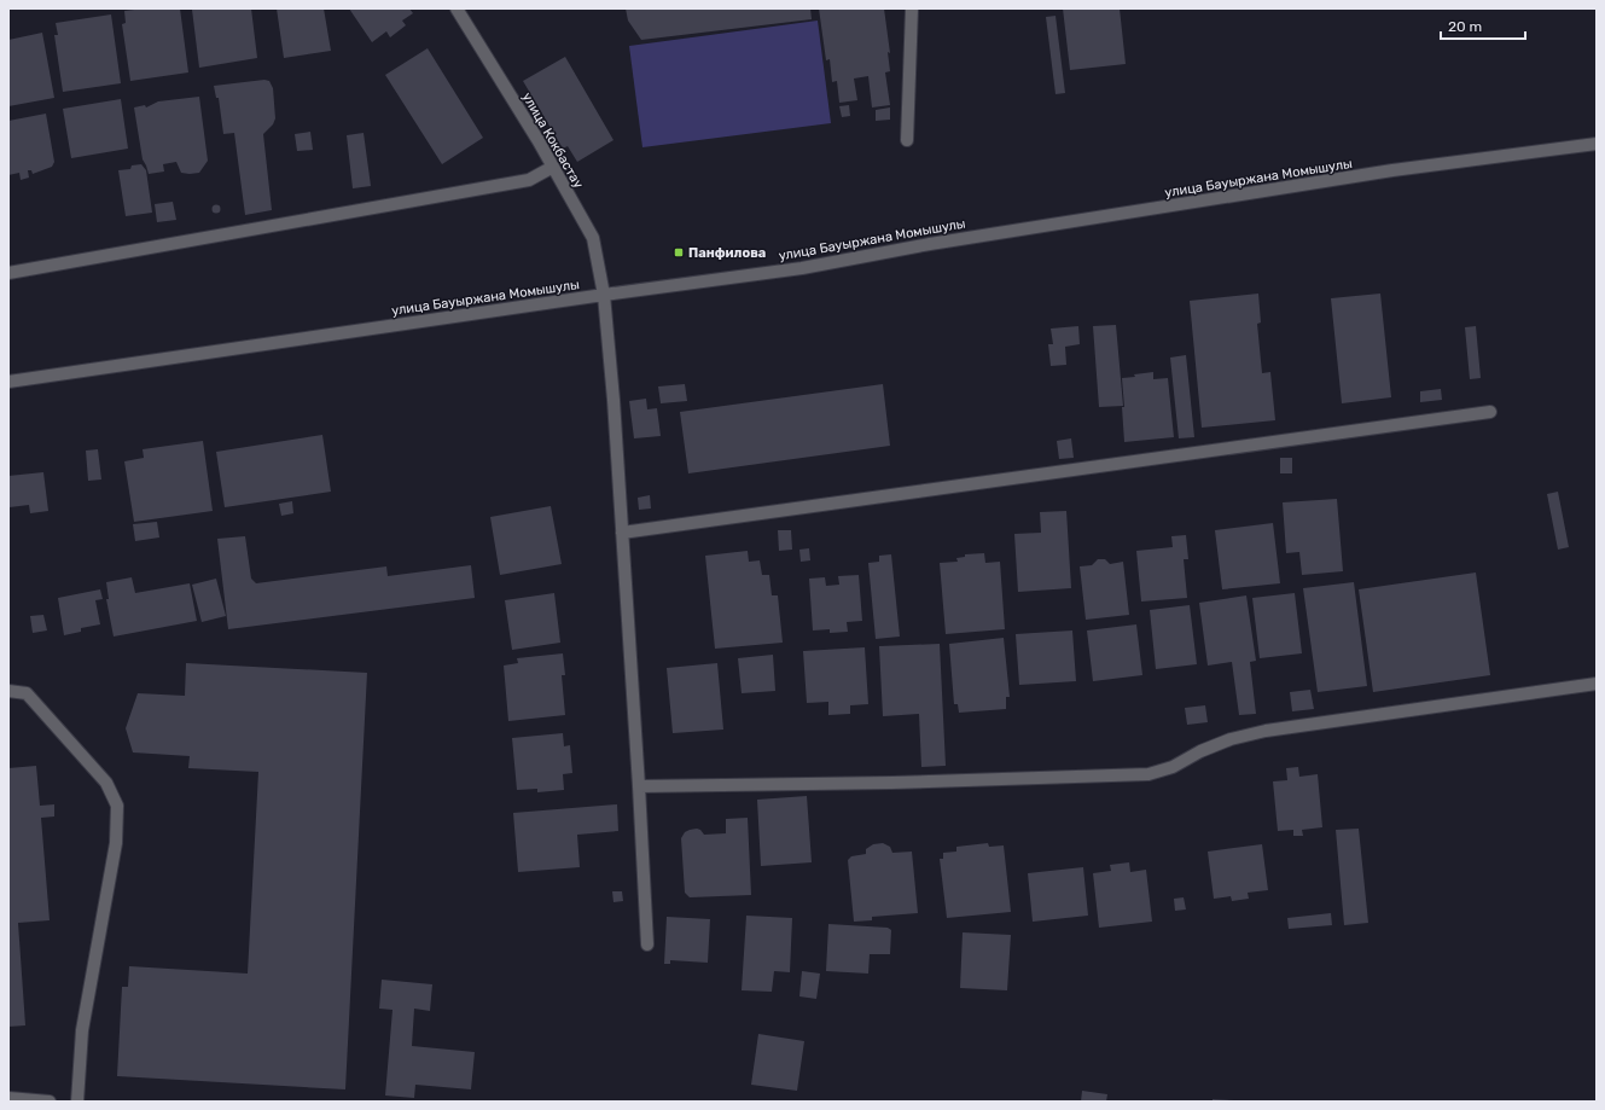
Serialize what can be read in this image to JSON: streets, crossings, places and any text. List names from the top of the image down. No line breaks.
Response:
{"streets":{"street":["улица Кокбастау","улица Бауыржана Момышулы"]},"crossings":[["улица Кокбастау","улица Бауыржана Момышулы"]],"places":{"transit":["Панфилова"]},"scale_bar":"20 m"}
